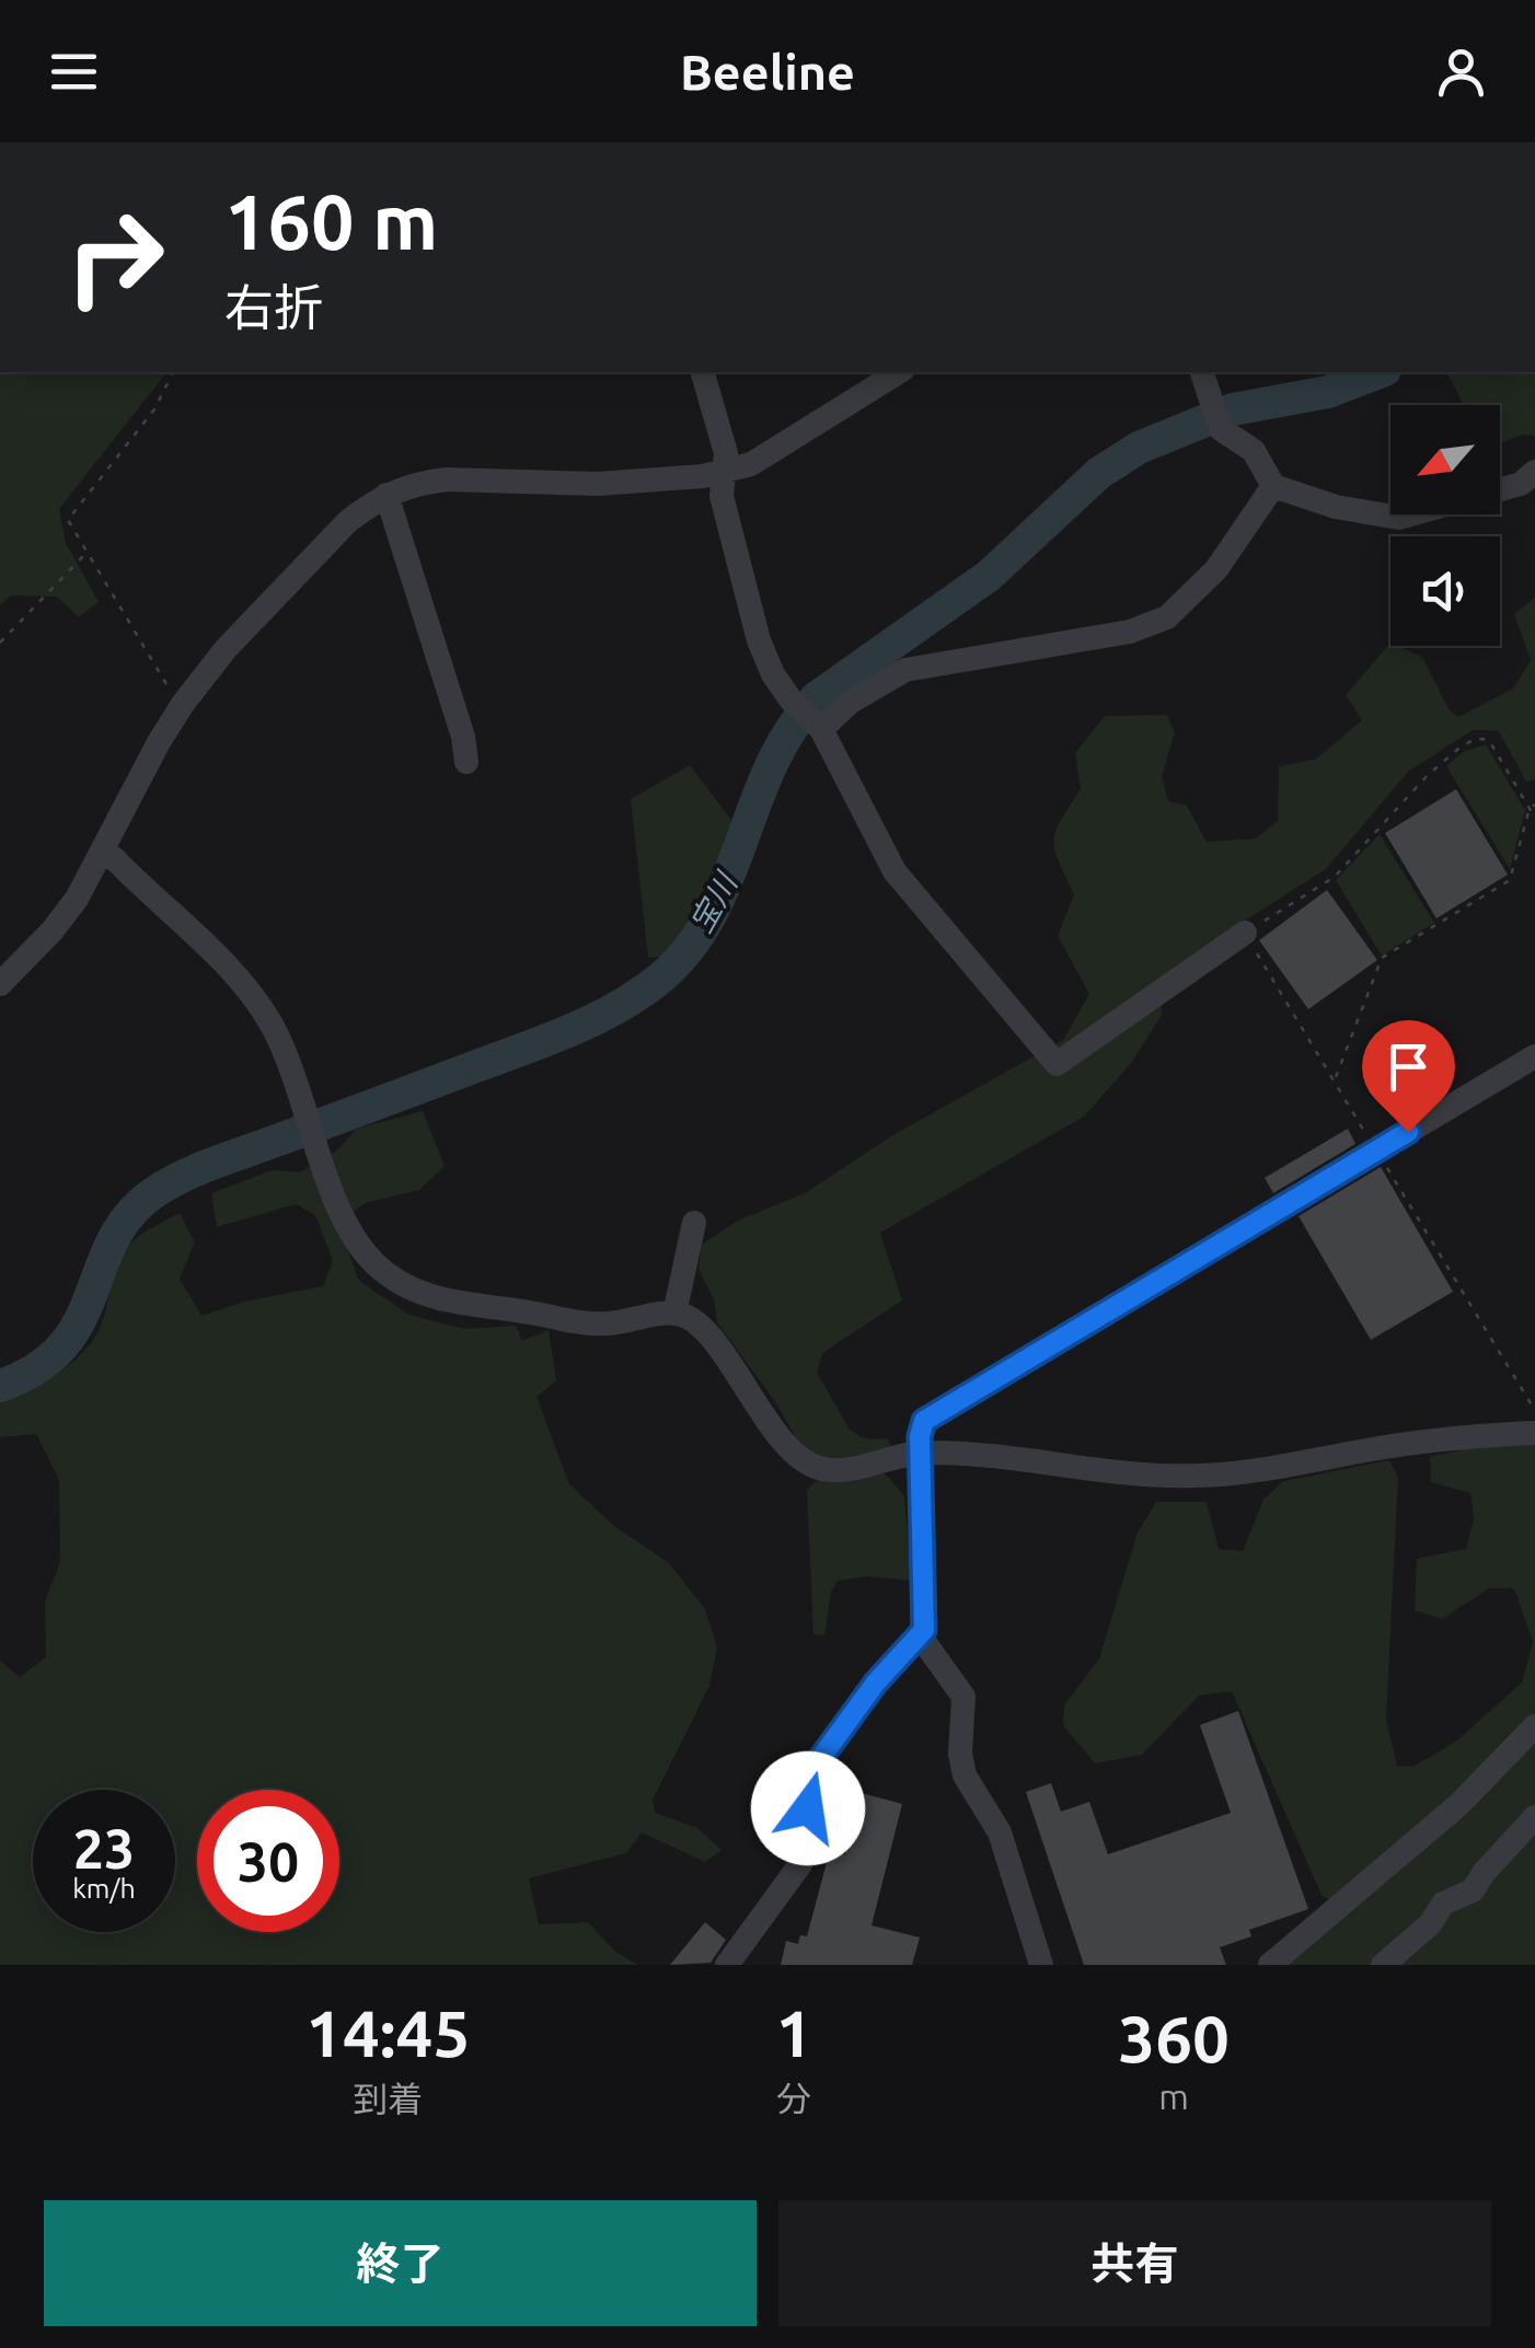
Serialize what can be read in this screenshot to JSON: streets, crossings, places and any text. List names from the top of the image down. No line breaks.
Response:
{"water":["宝川"],"north":"bottom left","page":{"header":"Beeline","turn":["160 m","右折"],"speed":"23 km/h","limit":"30","eta":["14:45","到着","1","分","360","m"],"buttons":["終了","共有"]}}
